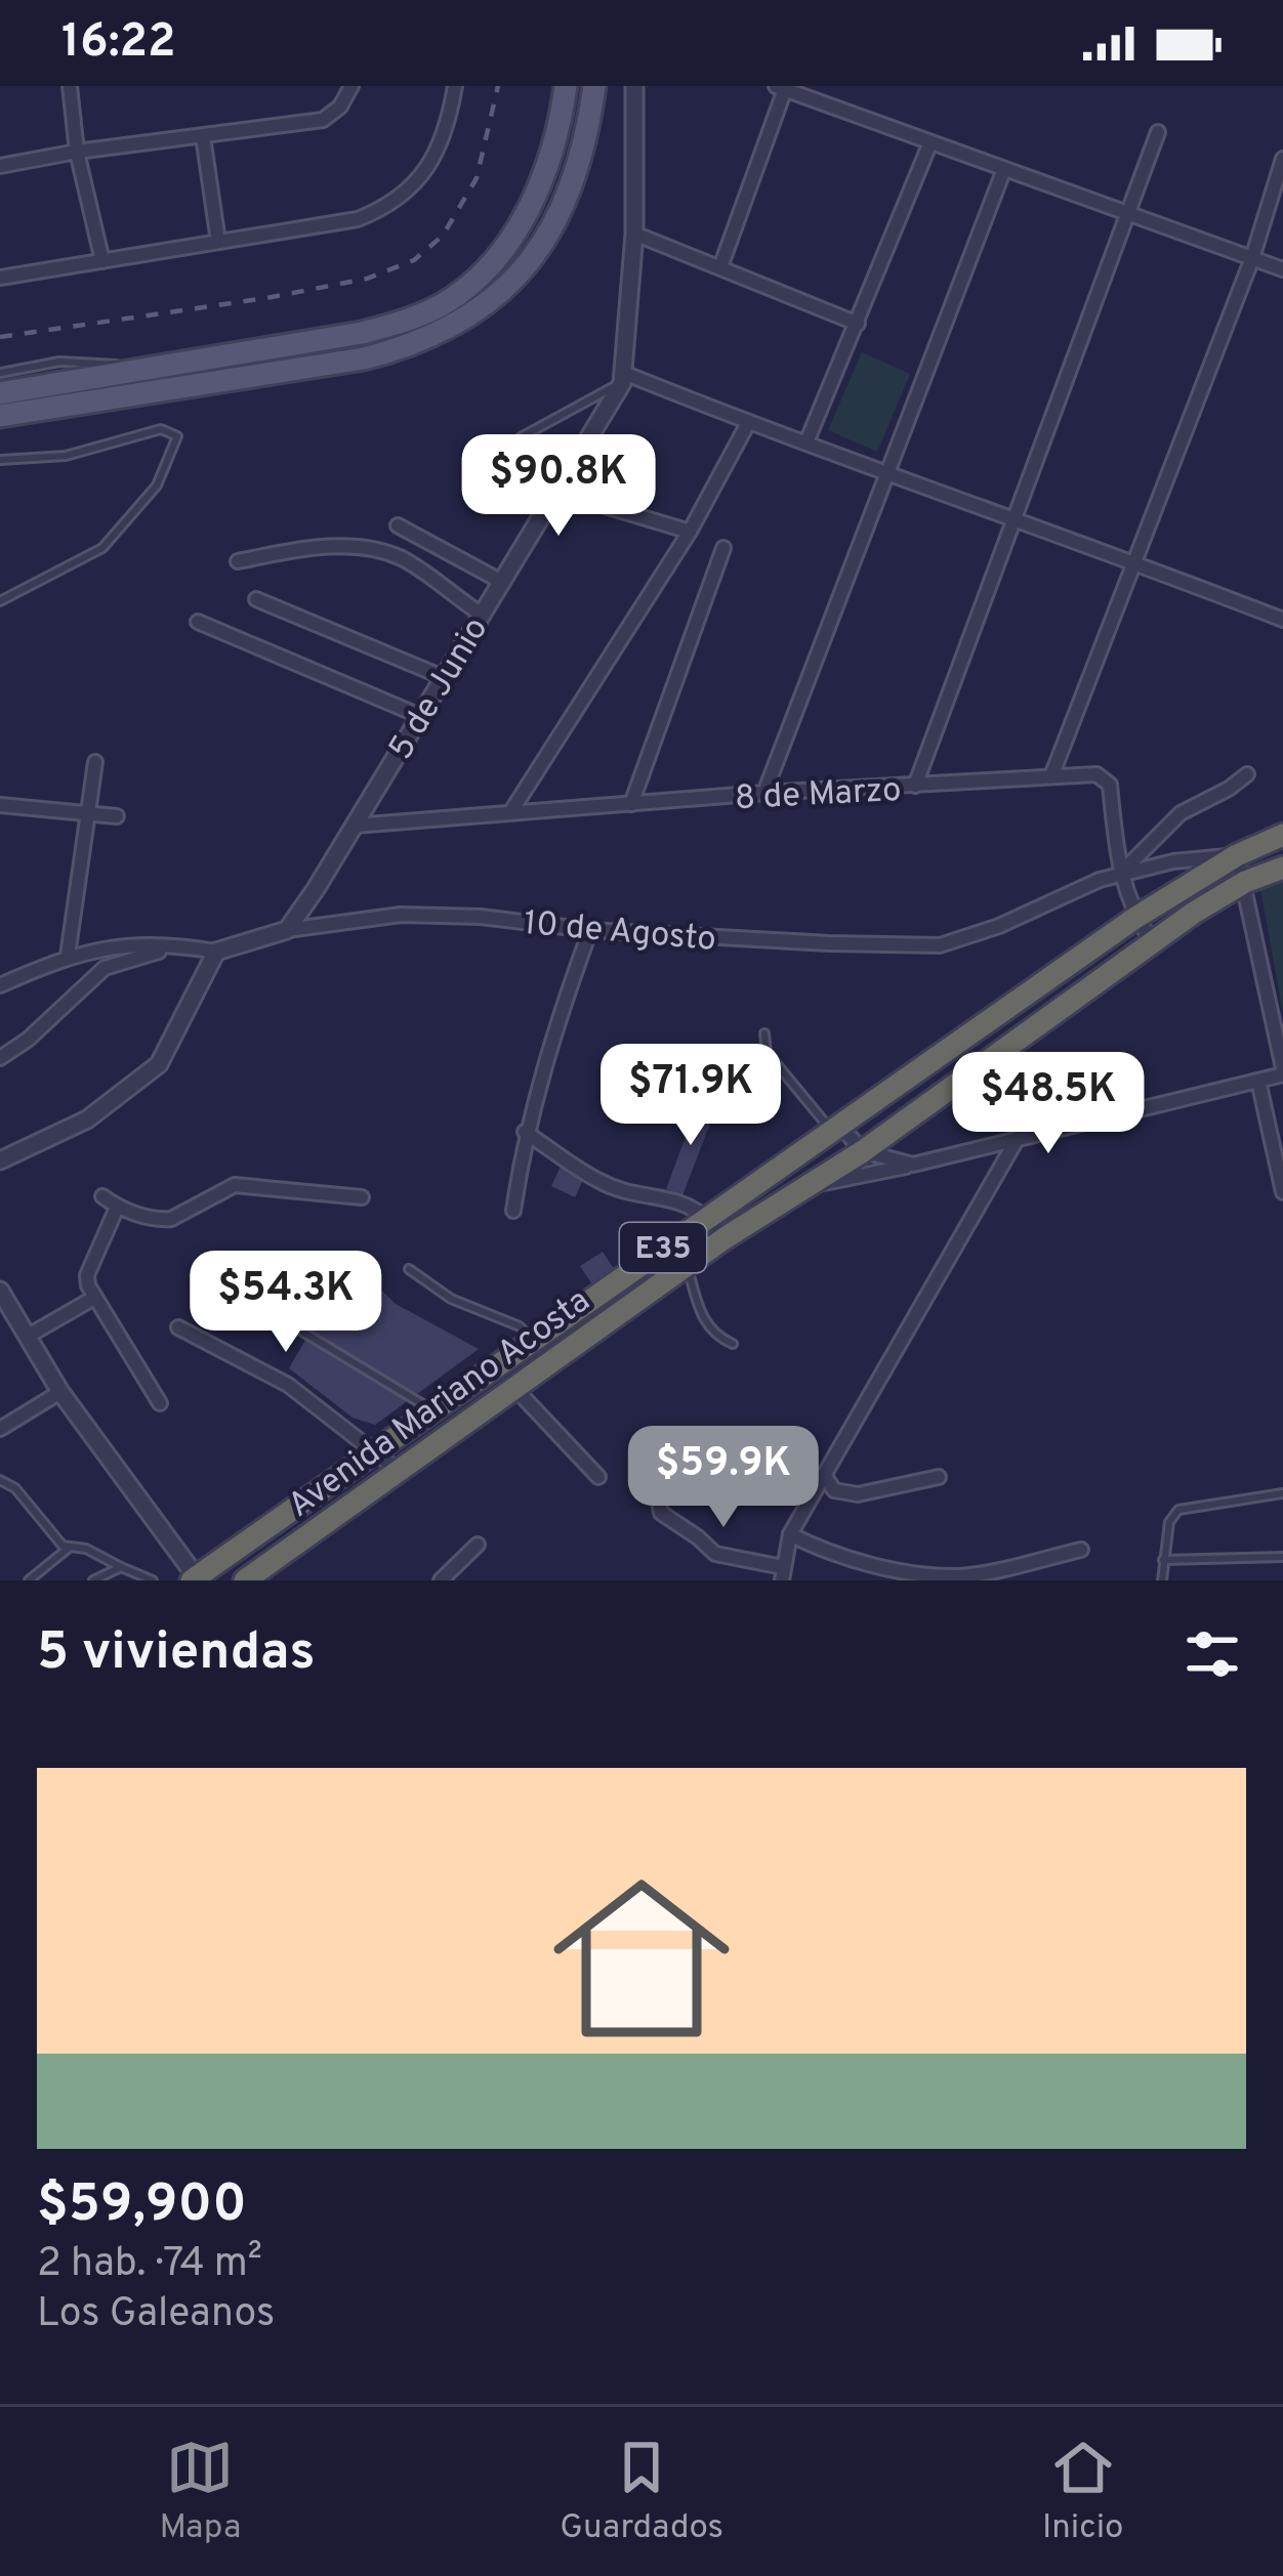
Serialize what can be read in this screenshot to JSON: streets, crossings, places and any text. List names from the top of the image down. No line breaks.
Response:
{"streets":{"highway":["E35","Avenida Mariano Acosta"],"street":["5 de Junio","8 de Marzo","10 de Agosto"]},"crossings":[["5 de Junio","8 de Marzo"],["5 de Junio","10 de Agosto"],["8 de Marzo","10 de Agosto"],["8 de Marzo","Avenida Mariano Acosta"],["10 de Agosto","Avenida Mariano Acosta"]],"page":{"status":"16:22","price":["$90.8K","$71.9K","$48.5K","$54.3K","$59.9K"],"heading":"5 viviendas","list":[{"name":"$59,900","note":"2 hab. · 74 m² · Los Galeanos"}],"tabs":["Mapa","Guardados","Inicio"]}}
